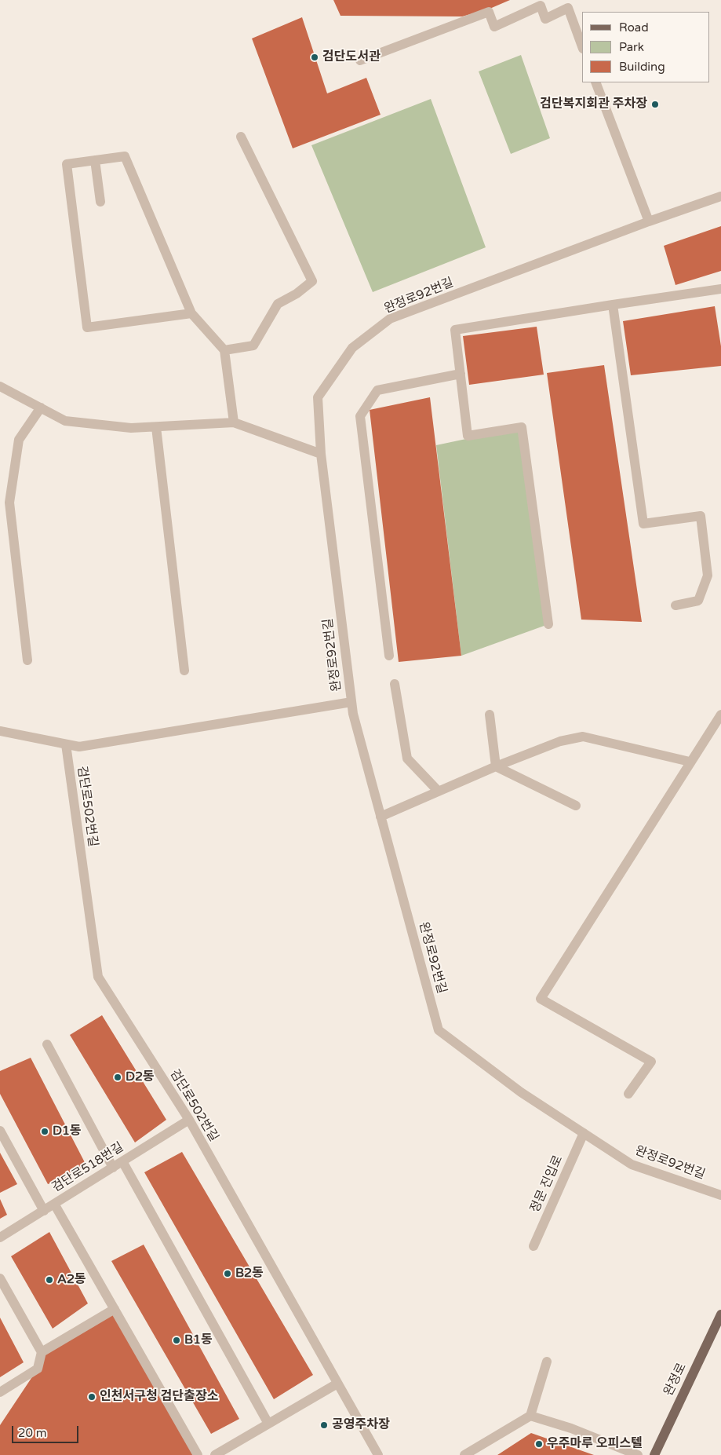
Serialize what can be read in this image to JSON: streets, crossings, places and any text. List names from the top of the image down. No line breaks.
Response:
{"streets":{"main road":["완정로"],"street":["완정로92번길","검단로502번길","검단로518번길","정문 진입로"]},"crossings":[["완정로92번길","정문 진입로"],["검단로502번길","검단로518번길"]],"places":["검단도서관","검단복지회관 주차장","D2동","D1동","B2동","A2동","B1동","인천서구청 검단출장소","공영주차장","우주마루 오피스텔"],"legend":["Road","Park","Building"],"scale_bar":"20 m"}
